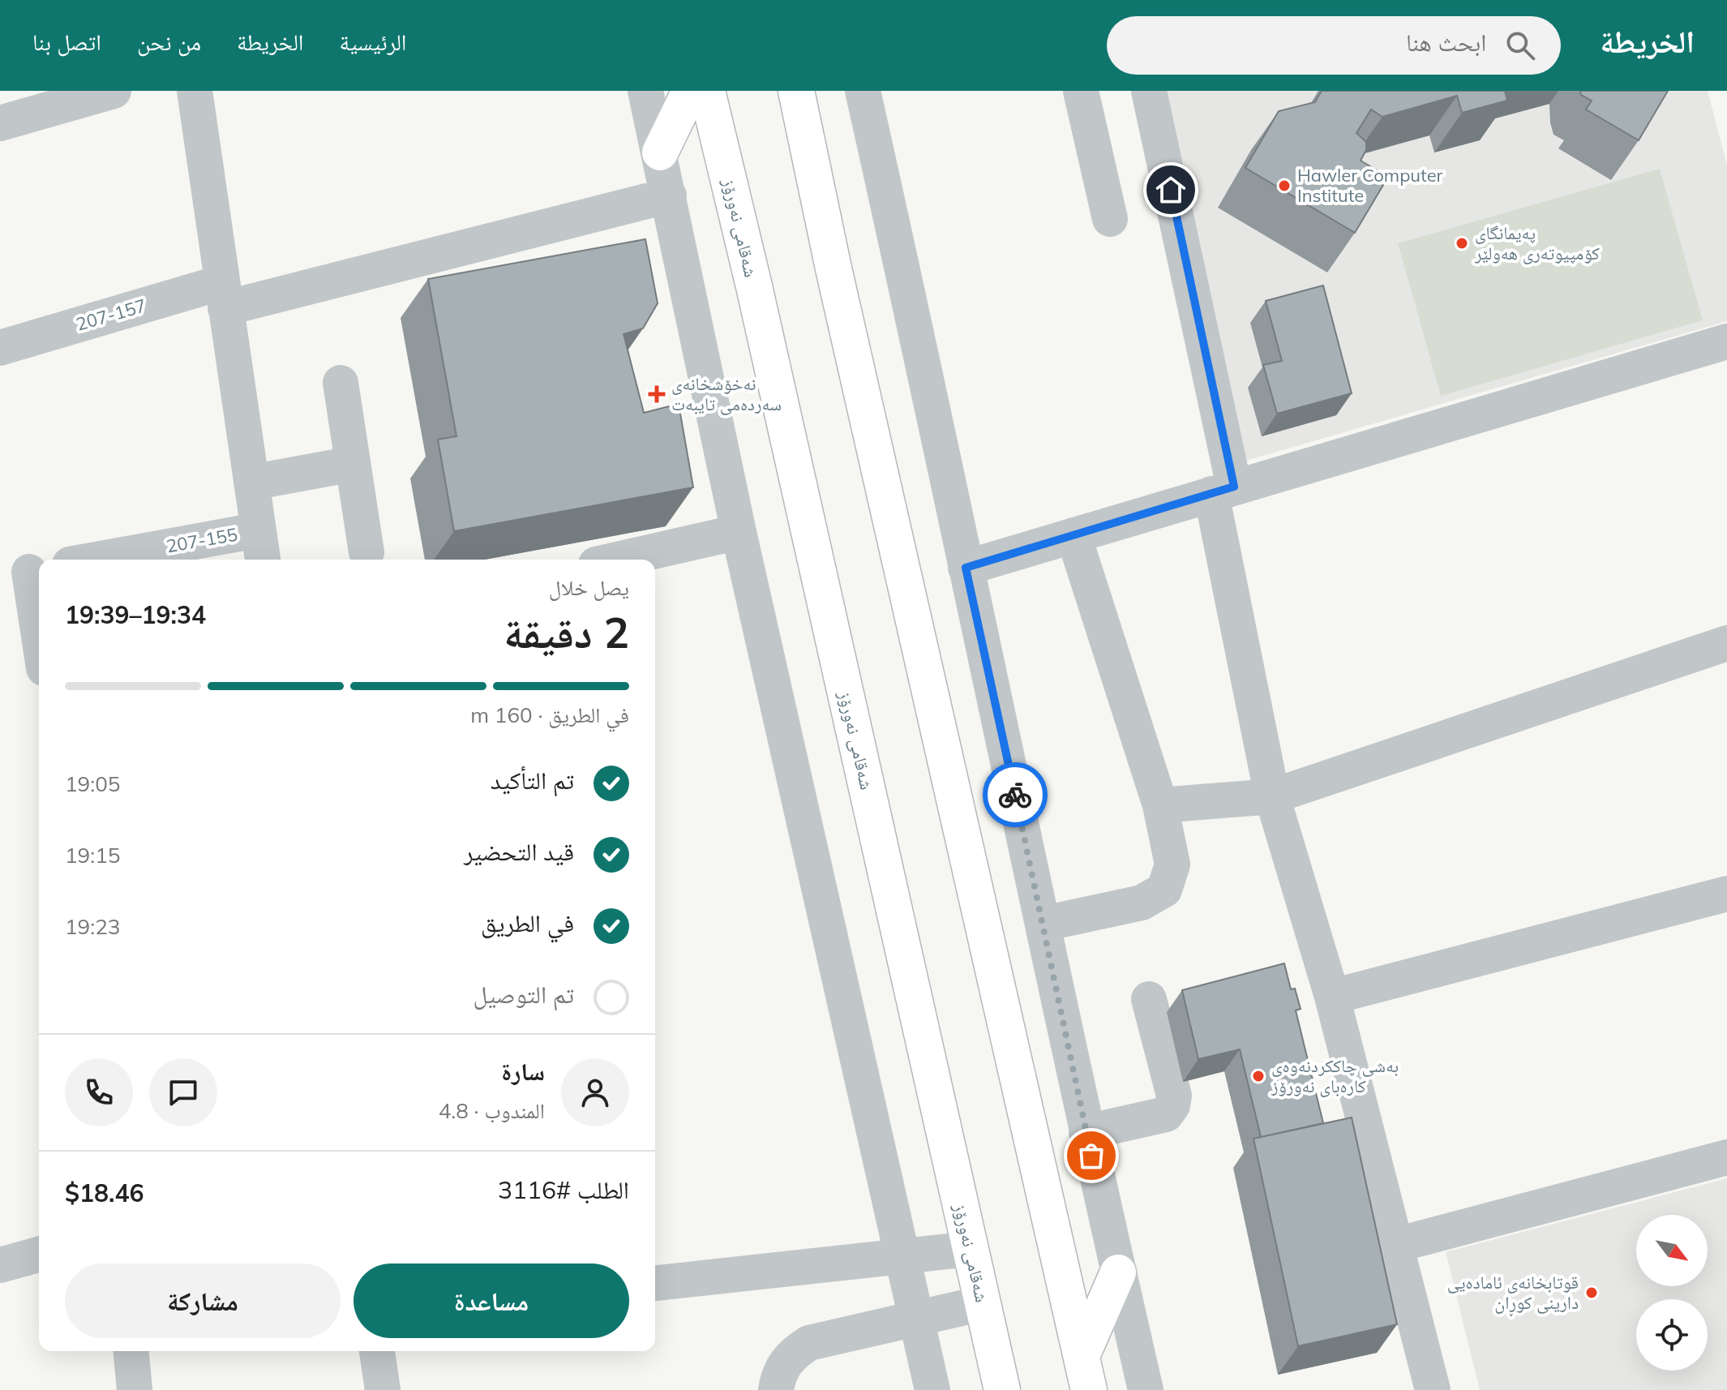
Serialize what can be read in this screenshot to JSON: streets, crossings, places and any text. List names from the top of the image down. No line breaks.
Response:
{"streets":{"main road":["شەقامی نەورۆز"],"street":["207-157","207-155"]},"places":{"other":["Hawler Computer Institute","پەیمانگای کۆمپیوتەری هەولێر","به‌شی چاككردنه‌وه‌ی كاره‌بای نه‌ورۆز","قوتابخانەی ئامادەیی دارینی کوڕان"],"health":["نەخۆشخانەی سەردەمی تایبەت"]},"north":"bottom right","page":{"header":"الخريطة","search":"ابحث هنا","nav":["الرئيسية","الخريطة","من نحن","اتصل بنا"],"heading":["2 دقيقة","يصل خلال","19:34–19:39"],"panel":["سارة","المندوب · 4.8","الطلب #3116","$18.46"],"bar":"في الطريق · 160 m","list":[["تم التأكيد","19:05"],["قيد التحضير","19:15"],["في الطريق","19:23"],"تم التوصيل"],"buttons":["مساعدة","مشاركة"]}}
